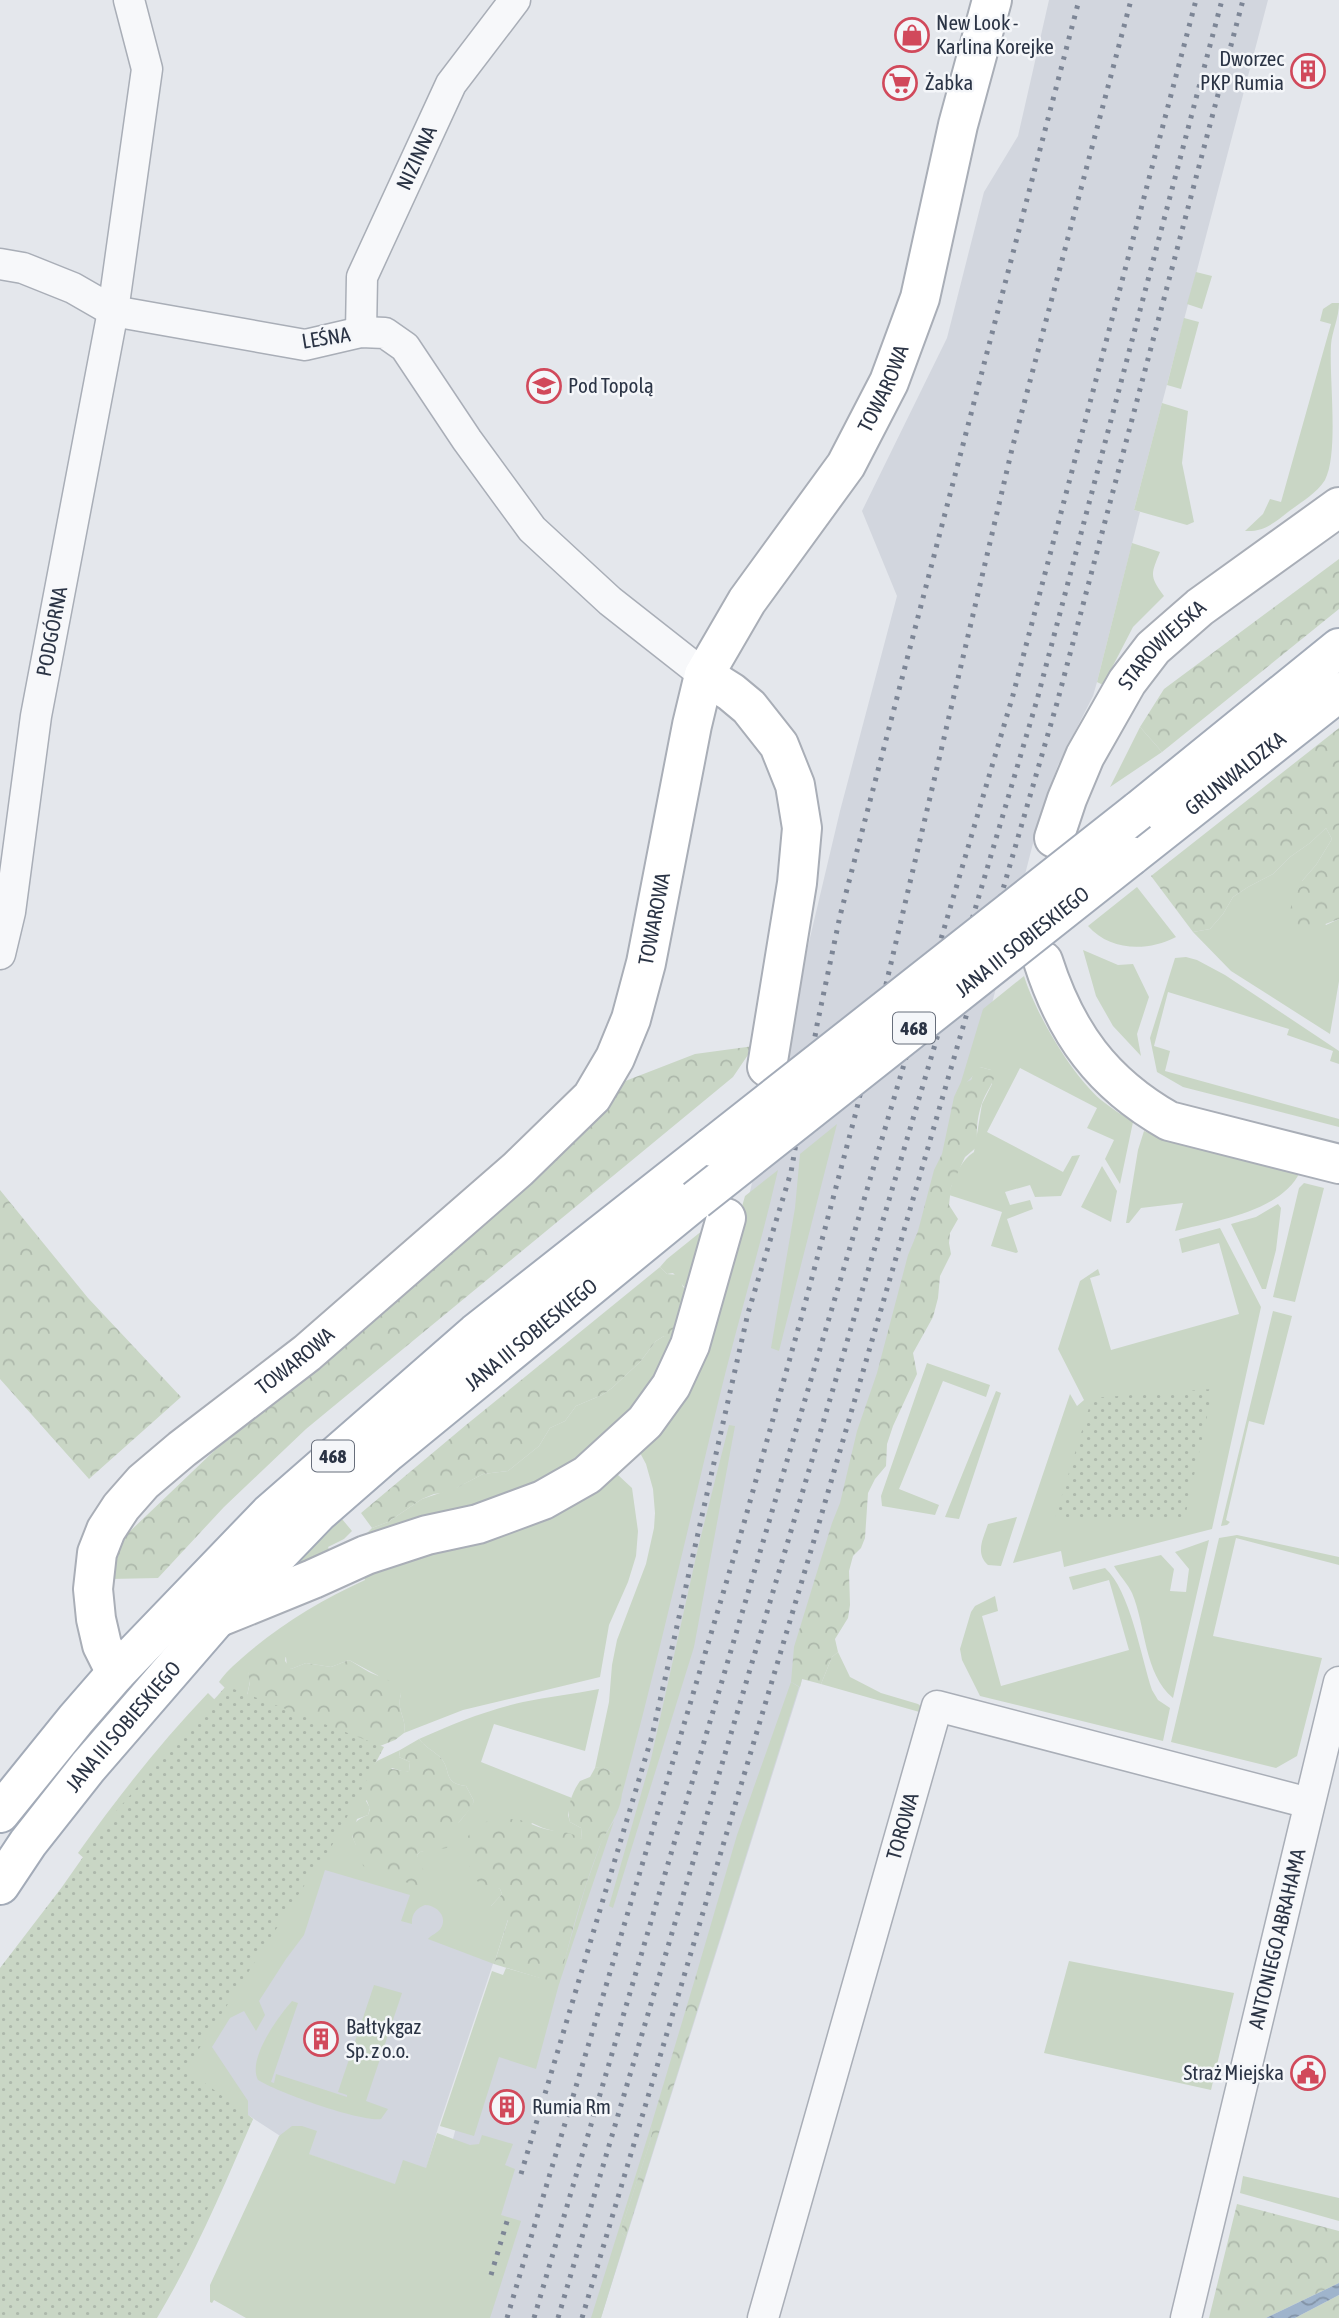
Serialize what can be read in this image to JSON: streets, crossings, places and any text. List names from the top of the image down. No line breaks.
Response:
{"streets":{"main road":["TOWAROWA","STAROWIEJSKA","GRUNWALDZKA","JANA III SOBIESKIEGO","468"],"street":["NIZINNA","LEŚNA","PODGÓRNA","TOROWA","ANTONIEGO ABRAHAMA"]},"crossings":[["NIZINNA","LEŚNA"],["LEŚNA","TOWAROWA"],["LEŚNA","PODGÓRNA"],["TOWAROWA","JANA III SOBIESKIEGO"],["GRUNWALDZKA","JANA III SOBIESKIEGO"],["TOROWA","ANTONIEGO ABRAHAMA"]],"places":{"shop":["New Look - Karlina Korejke"],"building":["Dworzec PKP Rumia","Bałtykgaz Sp. z o.o.","Rumia Rm"],"supermarket":["Żabka"],"school or university":["Pod Topolą"],"public building":["Straż Miejska"]}}
